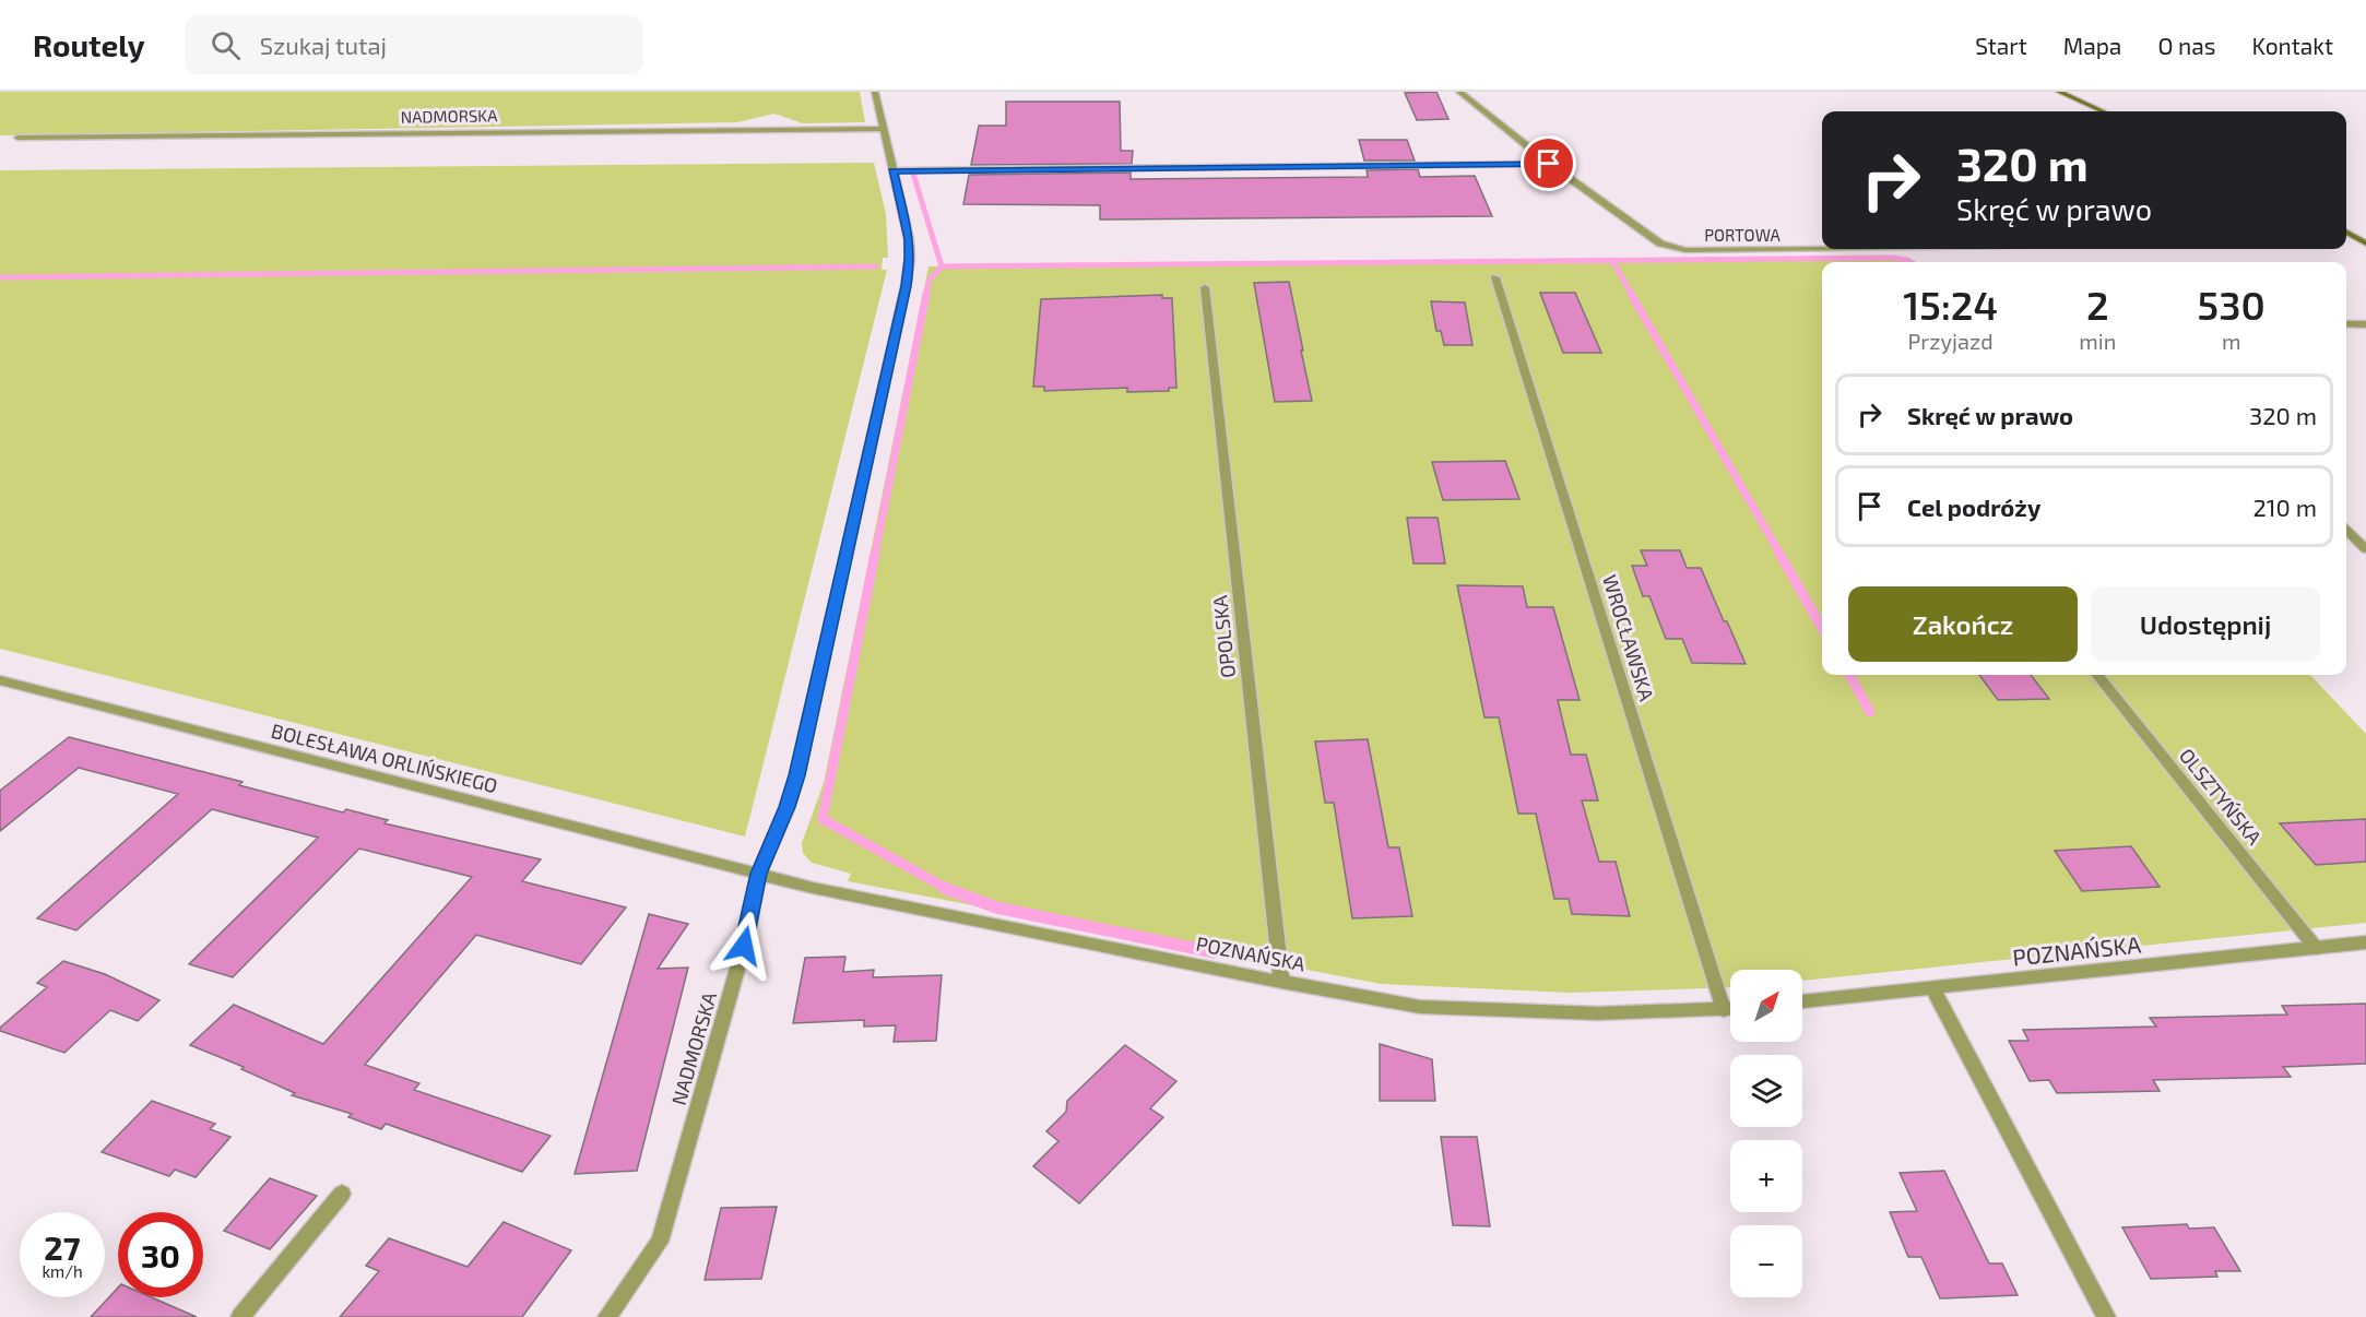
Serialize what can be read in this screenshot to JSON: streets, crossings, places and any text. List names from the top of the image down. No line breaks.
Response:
{"streets":{"street":["NADMORSKA","PORTOWA","OPOLSKA","WROCŁAWSKA","BOLESŁAWA ORLIŃSKIEGO","OLSZTYŃSKA","POZNAŃSKA"]},"crossings":[["NADMORSKA","BOLESŁAWA ORLIŃSKIEGO"],["NADMORSKA","POZNAŃSKA"],["OPOLSKA","POZNAŃSKA"],["WROCŁAWSKA","POZNAŃSKA"],["BOLESŁAWA ORLIŃSKIEGO","POZNAŃSKA"],["OLSZTYŃSKA","POZNAŃSKA"]],"north":"top right","page":{"header":"Routely","search":"Szukaj tutaj","nav":["Start","Mapa","O nas","Kontakt"],"turn":["320 m","Skręć w prawo"],"eta":["15:24","Przyjazd","2","min","530","m"],"list":[{"name":"Skręć w prawo","value":"320 m"},{"name":"Cel podróży","value":"210 m"}],"buttons":["Zakończ","Udostępnij"],"map_buttons":["+","−"],"speed":"27 km/h","limit":"30"}}
